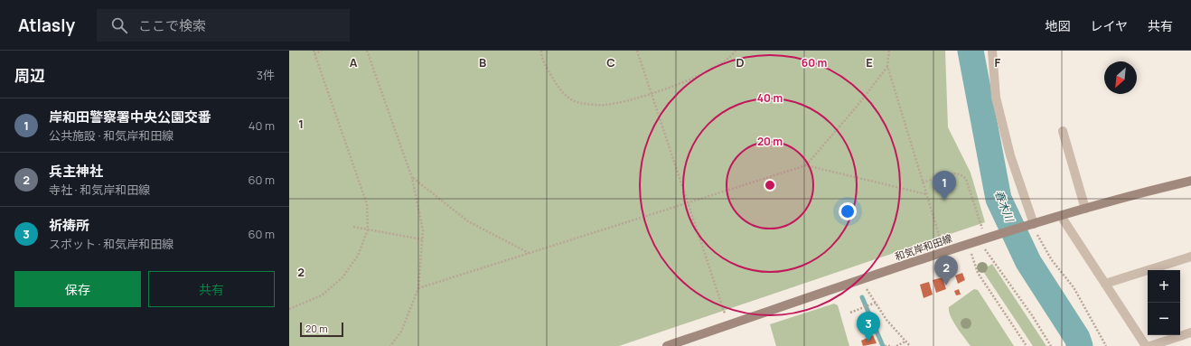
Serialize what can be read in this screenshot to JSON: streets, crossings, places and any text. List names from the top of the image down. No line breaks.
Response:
{"streets":{"main road":["和気岸和田線"]},"water":["春木川"],"scale_bar":"20 m","north":"bottom left","page":{"header":"Atlasly","search":"ここで検索","nav":["地図","レイヤ","共有"],"heading":["周辺","3件"],"list":[{"mark":"1","name":"岸和田警察署中央公園交番","note":"公共施設 · 和気岸和田線","value":"40 m"},{"mark":"2","name":"兵主神社","note":"寺社 · 和気岸和田線","value":"60 m"},{"mark":"3","name":"祈祷所","note":"スポット · 和気岸和田線","value":"60 m"}],"pins":["1","2","3"],"buttons":["保存","共有"],"map_buttons":["+","−"],"scale":"20 m"},"grid":{"columns":["A","B","C","D","E","F"],"rows":["1","2"]},"rings":["60 m","40 m","20 m"]}
